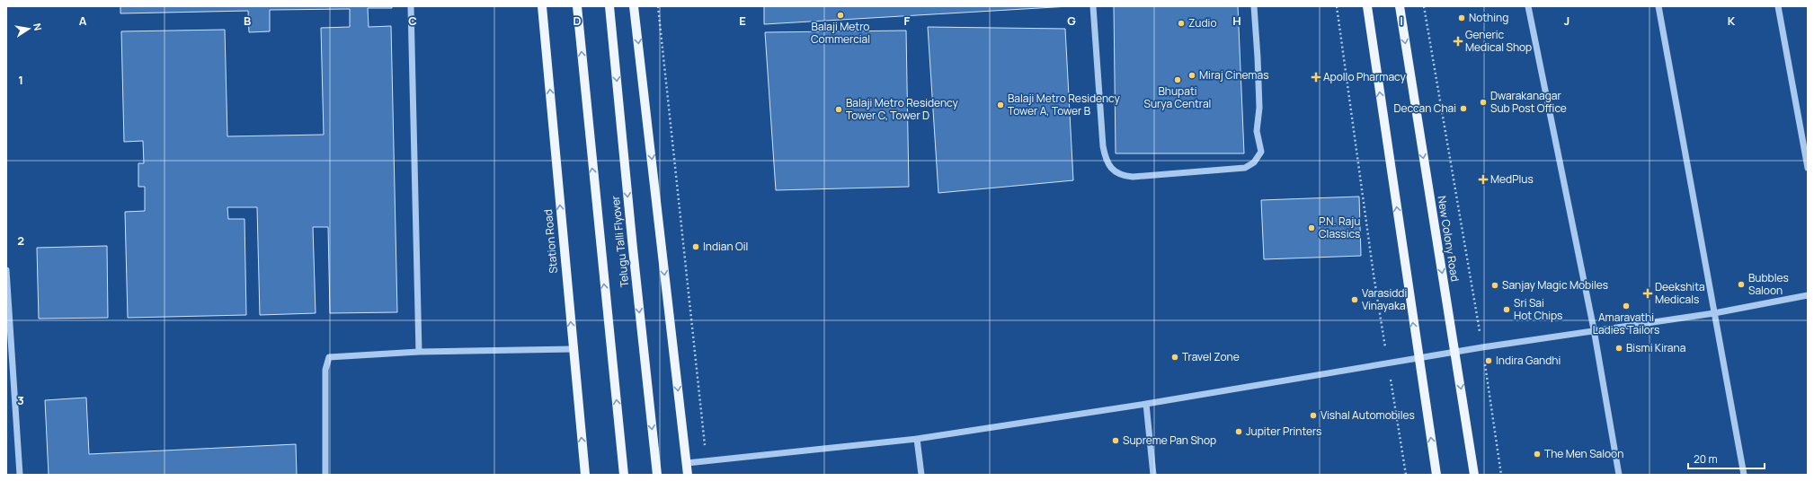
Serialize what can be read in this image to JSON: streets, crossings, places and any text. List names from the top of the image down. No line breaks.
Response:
{"streets":{"main road":["New Colony Road","Station Road","Telugu Talli Flyover"]},"one_way":["Station Road"],"places":{"other":["Balaji Metro Commercial","Nothing","Zudio","Miraj Cinemas","Bhupati Surya Central","Dwarakanagar Sub Post Office","Balaji Metro Residency Tower A, Tower B","Deccan Chai","Balaji Metro Residency Tower C, Tower D","P.N. Raju Classics","Indian Oil","Bubbles Saloon","Sanjay Magic Mobiles","Varasiddi Vinayaka","Amaravathi Ladies Tailors","Sri Sai Hot Chips","Bismi Kirana","Travel Zone","Indira Gandhi","Vishal Automobiles","Jupiter Printers","Supreme Pan Shop","The Men Saloon"],"health":["Generic Medical Shop","Apollo Pharmacy","MedPlus","Deekshita Medicals"]},"scale_bar":"20 m","north":"right","grid":{"columns":["A","B","C","D","E","F","G","H","I","J","K"],"rows":["1","2","3"]}}
